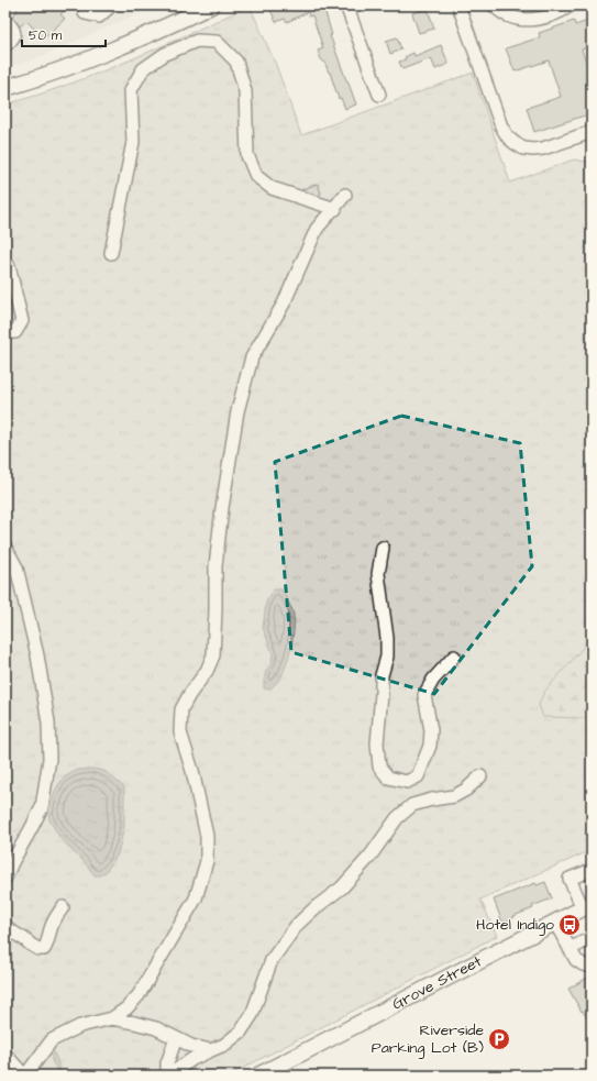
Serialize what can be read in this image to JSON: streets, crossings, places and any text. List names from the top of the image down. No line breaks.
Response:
{"streets":{"main road":["Grove Street"]},"places":{"bus stop":["Hotel Indigo"],"parking":["Riverside Parking Lot (B)"]},"scale_bar":"50 m"}
